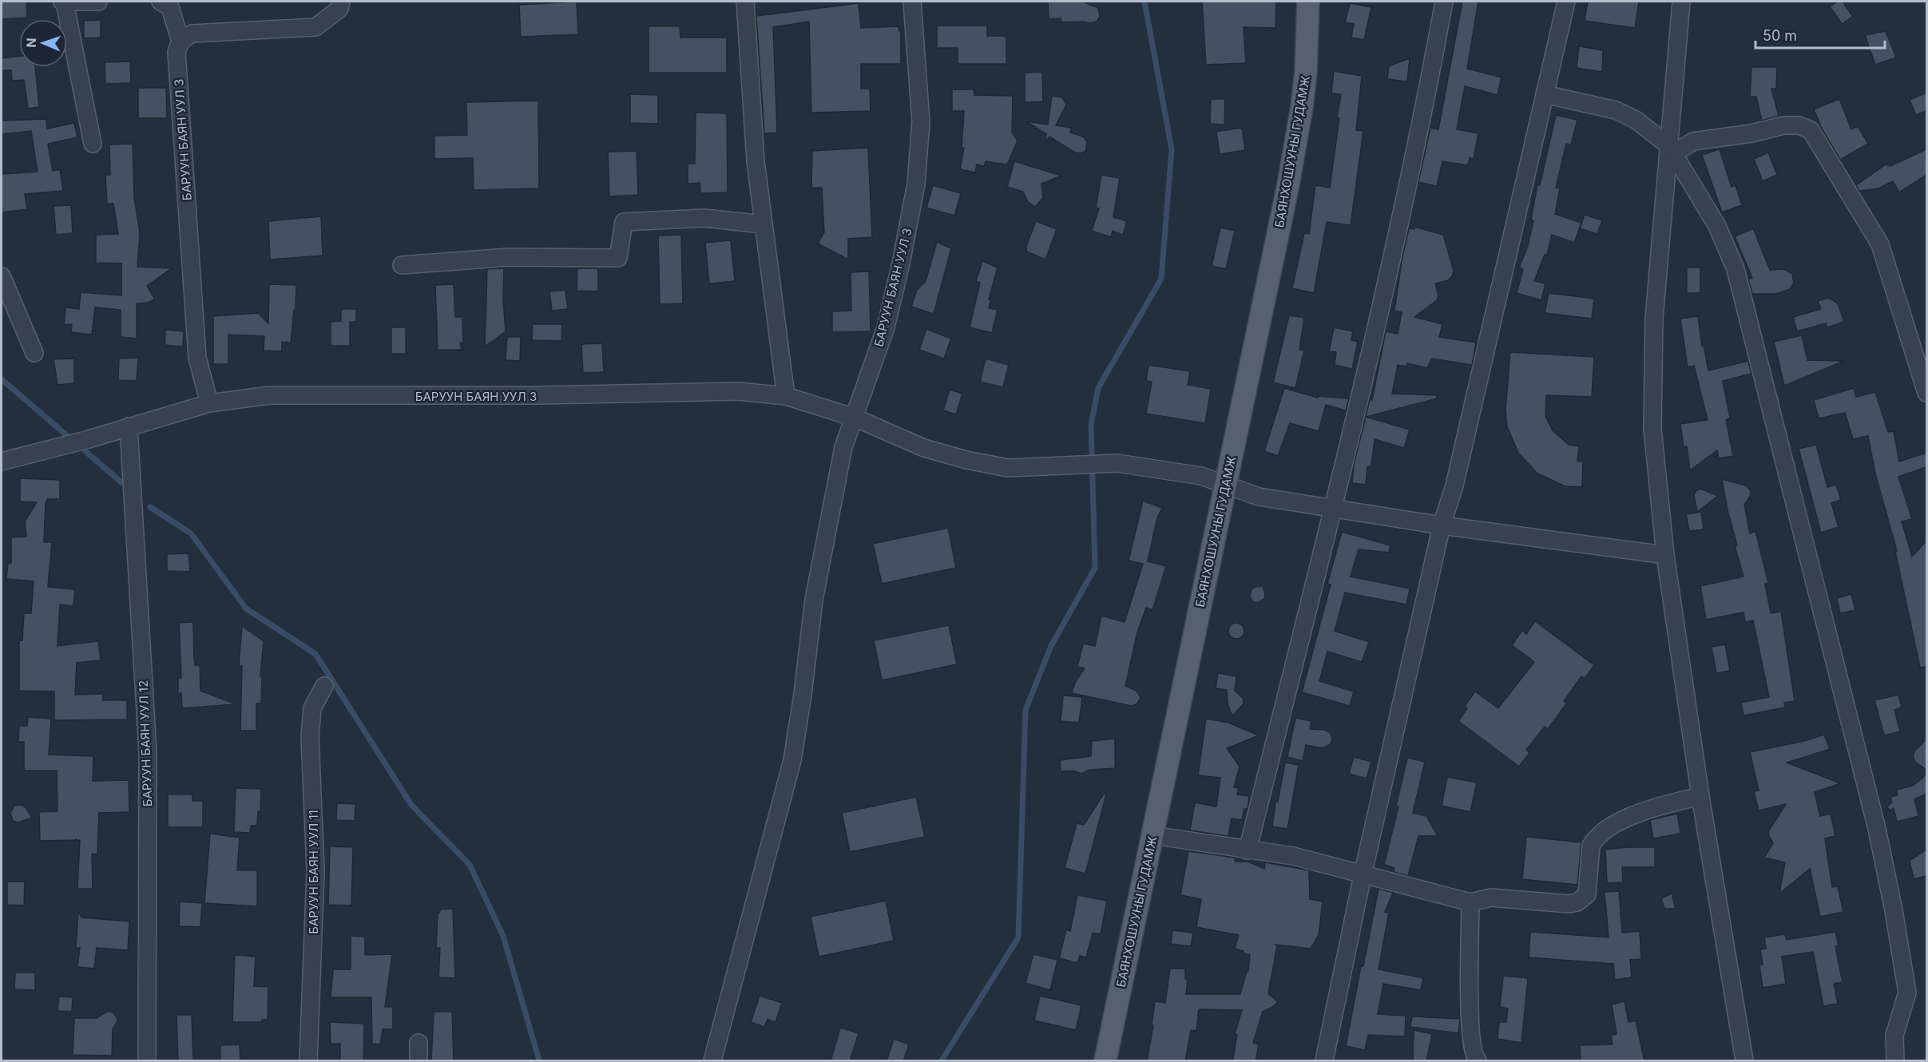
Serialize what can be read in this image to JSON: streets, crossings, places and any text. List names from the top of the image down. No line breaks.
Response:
{"streets":{"main road":["БАЯНХОШУУНЫ ГУДАМЖ"],"street":["БАРУУН БАЯН УУЛ 3","БАРУУН БАЯН УУЛ 12","БАРУУН БАЯН УУЛ 11"]},"scale_bar":"50 m","north":"left"}
